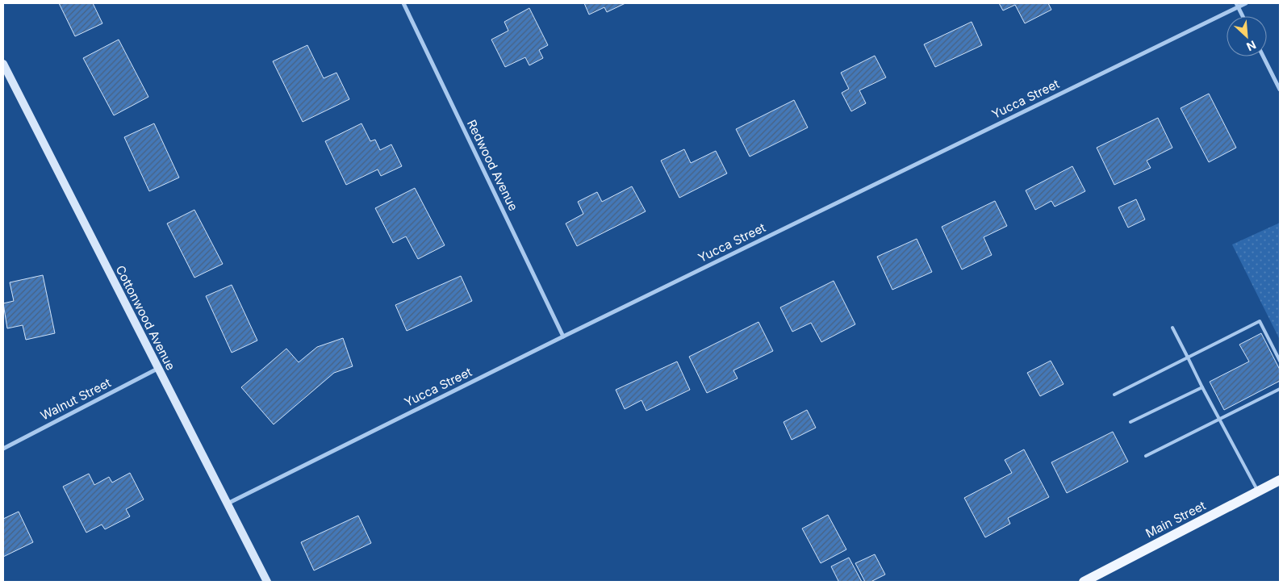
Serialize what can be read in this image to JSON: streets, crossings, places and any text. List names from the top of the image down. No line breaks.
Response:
{"streets":{"main road":["Main Street"],"street":["Yucca Street","Redwood Avenue","Cottonwood Avenue","Walnut Street"]},"crossings":[["Yucca Street","Redwood Avenue"],["Yucca Street","Cottonwood Avenue"],["Cottonwood Avenue","Walnut Street"]],"north":"bottom right"}
